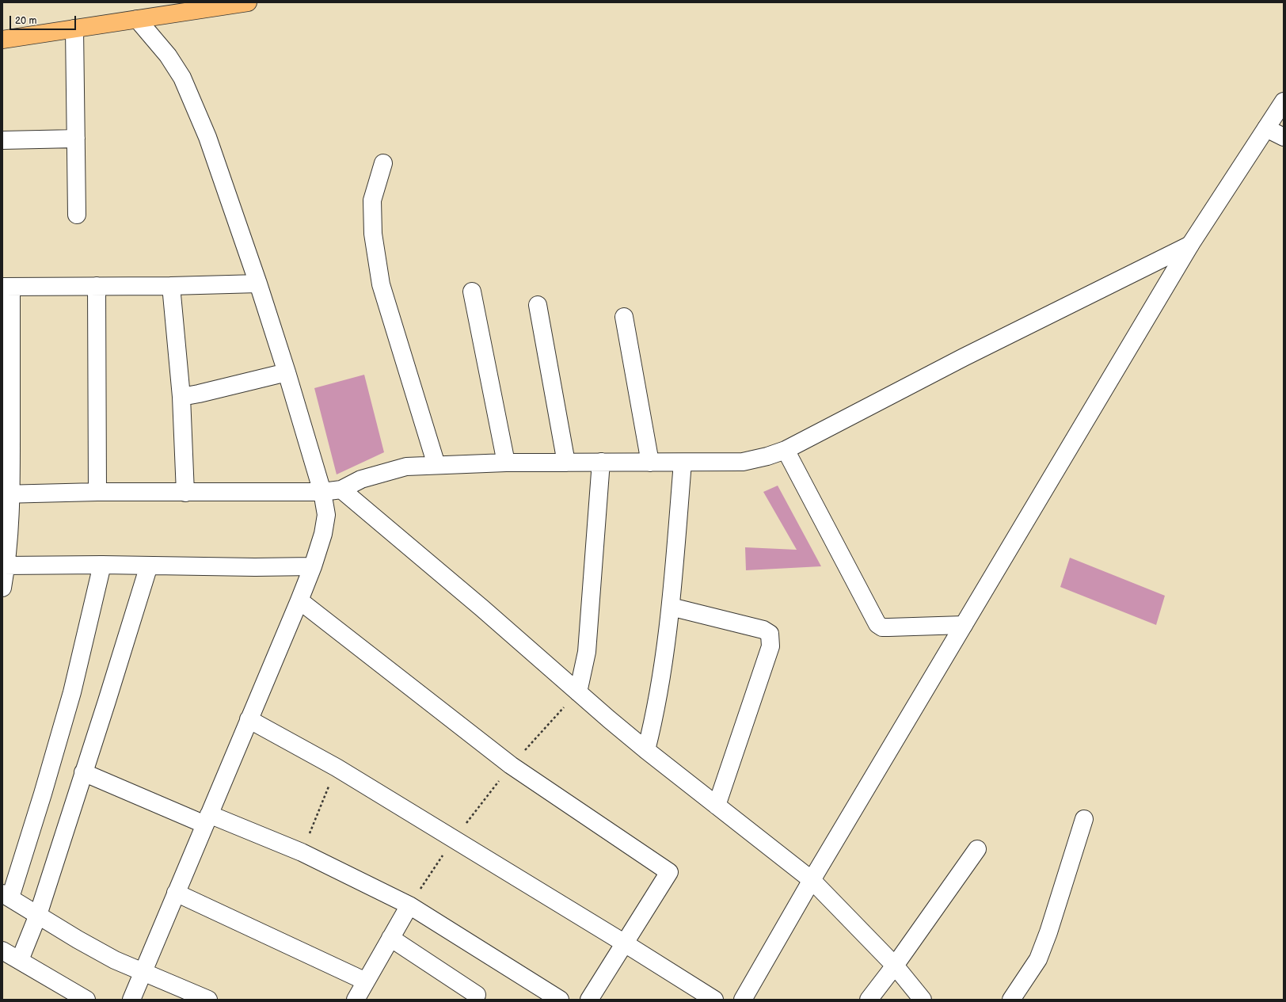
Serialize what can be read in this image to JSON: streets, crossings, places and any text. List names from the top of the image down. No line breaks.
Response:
{"scale_bar":"20 m"}
